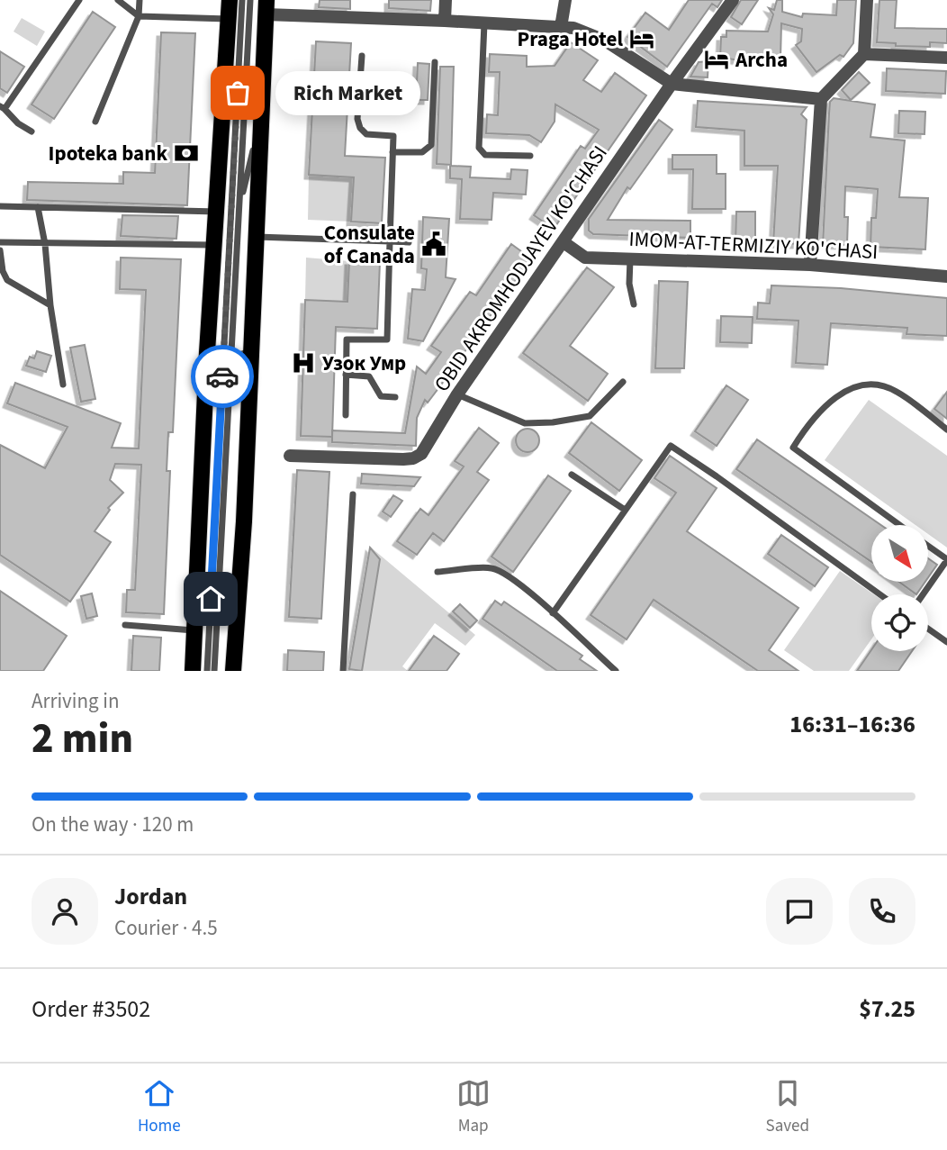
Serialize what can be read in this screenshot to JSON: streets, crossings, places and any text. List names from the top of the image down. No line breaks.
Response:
{"streets":{"street":["IMOM-AT-TERMIZIY KO'CHASI","OBID AKROMHODJAYEV KO'CHASI"]},"crossings":[["IMOM-AT-TERMIZIY KO'CHASI","OBID AKROMHODJAYEV KO'CHASI"]],"places":{"hotel":["Praga Hotel","Archa"],"other":["Rich Market"],"bank":["Ipoteka bank"],"public building":["Consulate of Canada"],"hospital":["Узок Умр"]},"north":"bottom right","page":{"bubble":"Rich Market","heading":["2 min","Arriving in","16:31–16:36"],"panel":["Jordan","Courier · 4.5","Order #3502","$7.25"],"bar":"On the way · 120 m","tabs":["Home","Map","Saved"]}}
